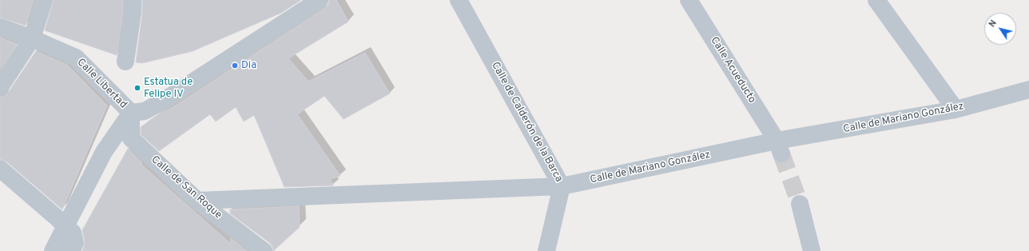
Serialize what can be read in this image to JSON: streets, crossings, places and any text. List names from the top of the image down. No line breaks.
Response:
{"streets":{"street":["Calle Acueducto","Calle Libertad","Calle de Mariano González","Calle de Calderón de la Barca","Calle de San Roque"]},"crossings":[["Calle Acueducto","Calle de Mariano González"],["Calle Libertad","Calle de San Roque"],["Calle de Mariano González","Calle de Calderón de la Barca"],["Calle de Mariano González","Calle de San Roque"]],"places":["Dia","Estatua de Felipe IV"],"north":"top left"}
